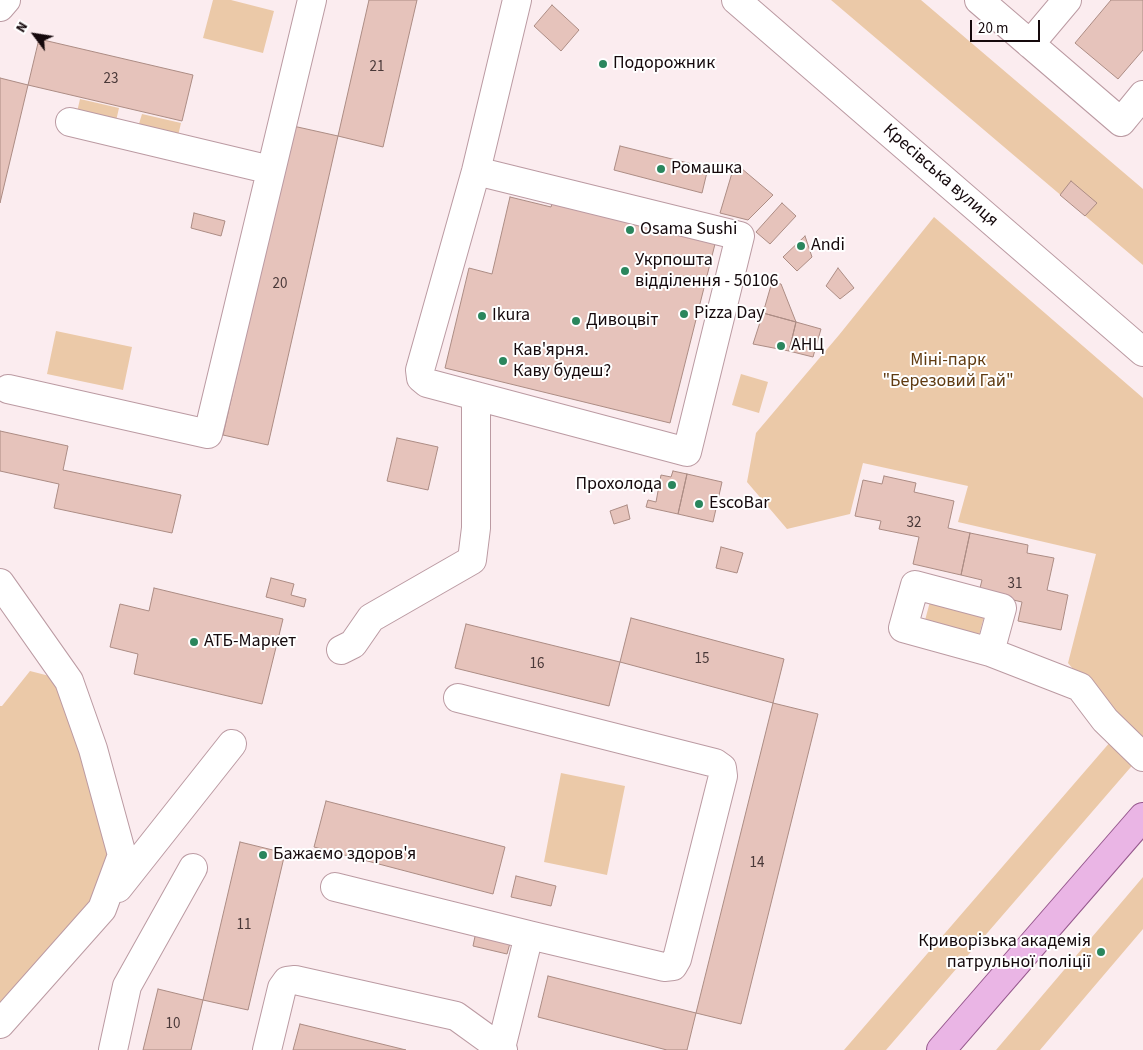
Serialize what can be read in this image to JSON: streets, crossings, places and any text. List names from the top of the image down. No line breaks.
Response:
{"streets":{"street":["Кресівська вулиця"]},"parks":["Міні-парк \"Березовий Гай\""],"places":["Подорожник","Ромашка","Osama Sushi","Andi","Укрпошта відділення - 50106","Pizza Day","Ikura","Дивоцвіт","АНЦ","Кав'ярня. Каву будеш?","Прохолода","EscoBar","АТБ-Маркет","Бажаємо здоров'я","Криворізька академія патрульної поліції"],"house_numbers":["21","23","20","32","31","15","16","14","11","10"],"scale_bar":"20 m","north":"top left"}
